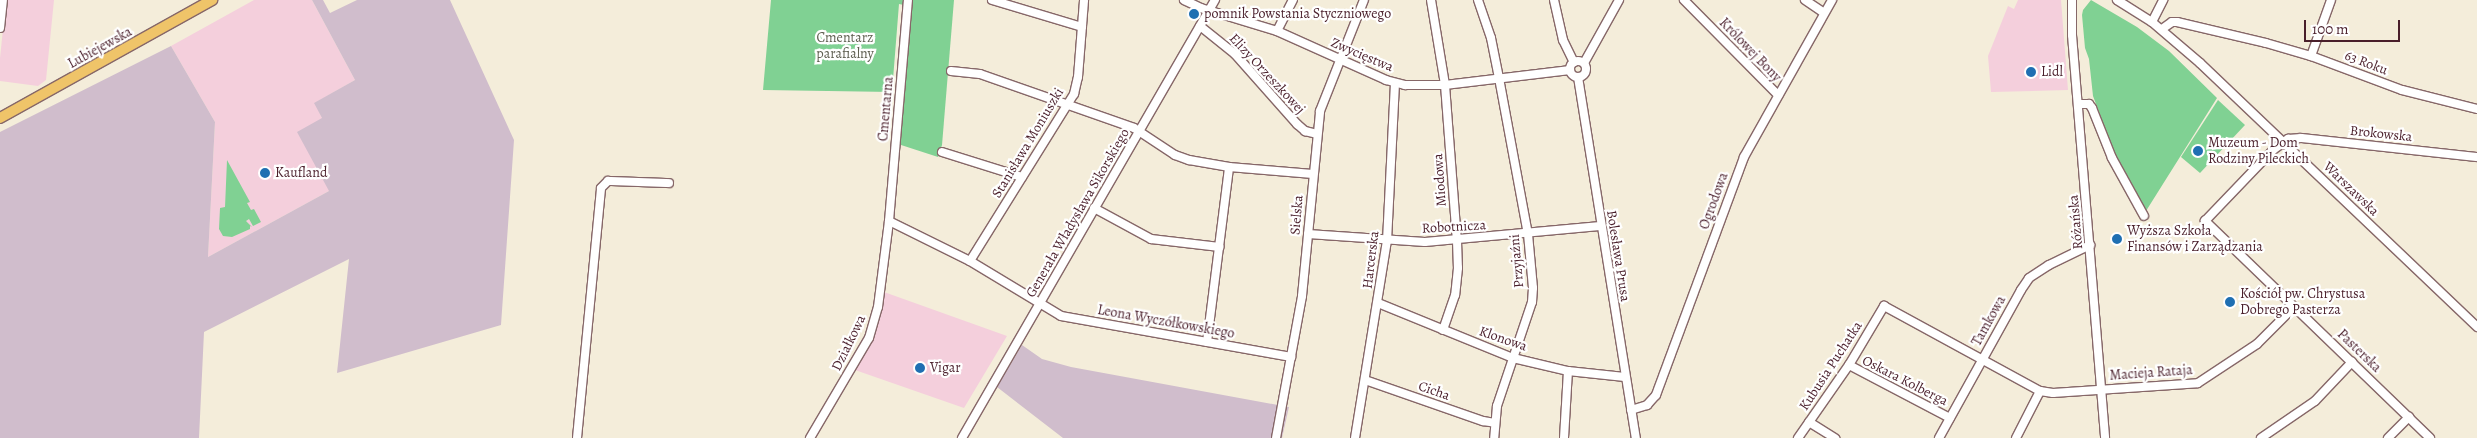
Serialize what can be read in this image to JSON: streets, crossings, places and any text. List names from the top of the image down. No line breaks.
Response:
{"streets":{"main road":["Lubiejewska"],"street":["Królowej Bony","Zwycięstwa","63 Roku","Elizy Orzeszkowej","Cmentarna","Brokowska","Stanisława Moniuszki","Miodowa","Warszawska","Ogrodowa","Generała Władysława Sikorskiego","Sielska","Różańska","Robotnicza","Bolesława Prusa","Harcerska","Przyjaźni","Tamkowa","Leona Wyczółkowskiego","Klonowa","Działkowa","Pasterska","Kubusia Puchatka","Macieja Rataja","Oskara Kolberga","Cicha"]},"crossings":[["Królowej Bony","Ogrodowa"],["Zwycięstwa","Miodowa"],["Zwycięstwa","Generała Władysława Sikorskiego"],["Zwycięstwa","Sielska"],["Zwycięstwa","Harcerska"],["Zwycięstwa","Przyjaźni"],["63 Roku","Warszawska"],["Elizy Orzeszkowej","Generała Władysława Sikorskiego"],["Elizy Orzeszkowej","Sielska"],["Cmentarna","Leona Wyczółkowskiego"],["Cmentarna","Działkowa"],["Brokowska","Warszawska"],["Brokowska","Pasterska"],["Stanisława Moniuszki","Leona Wyczółkowskiego"],["Miodowa","Robotnicza"],["Miodowa","Klonowa"],["Warszawska","Pasterska"],["Ogrodowa","Bolesława Prusa"],["Generała Władysława Sikorskiego","Leona Wyczółkowskiego"],["Sielska","Robotnicza"],["Sielska","Leona Wyczółkowskiego"],["Różańska","Tamkowa"],["Różańska","Macieja Rataja"],["Robotnicza","Bolesława Prusa"],["Robotnicza","Harcerska"],["Robotnicza","Przyjaźni"],["Bolesława Prusa","Klonowa"],["Harcerska","Klonowa"],["Harcerska","Cicha"],["Przyjaźni","Klonowa"],["Przyjaźni","Cicha"],["Tamkowa","Kubusia Puchatka"],["Tamkowa","Oskara Kolberga"],["Leona Wyczółkowskiego","Działkowa"],["Pasterska","Macieja Rataja"],["Kubusia Puchatka","Oskara Kolberga"]],"parks":["Cmentarz parafialny"],"places":["pomnik Powstania Styczniowego","Lidl","Muzeum - Dom Rodziny Pileckich","Kaufland","Wyższa Szkoła Finansów i Zarządzania","Kościół pw. Chrystusa Dobrego Pasterza","Vigar"],"scale_bar":"100 m"}
